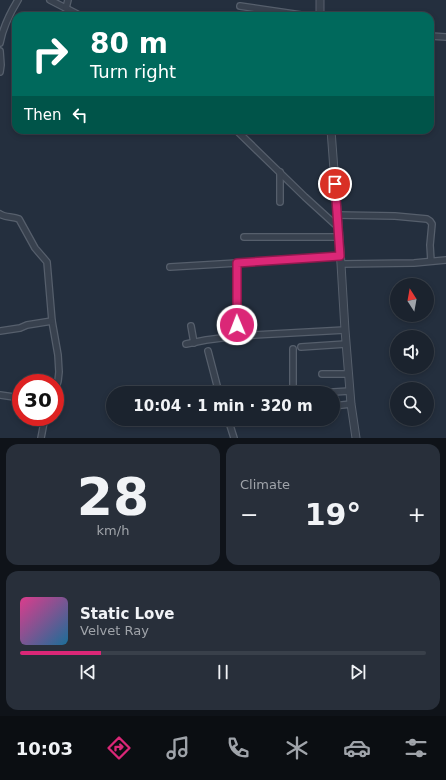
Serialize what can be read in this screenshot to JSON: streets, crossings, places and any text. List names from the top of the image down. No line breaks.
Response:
{"north":"top","page":{"turn":["80 m","Turn right"],"then":"Then","limit":"30","trip":"10:04 · 1 min · 320 m","tile":[["28","km/h"],"Climate"],"heat":["−","19°","+"],"song":["Static Love","Velvet Ray"],"tabs":"10:03"}}
